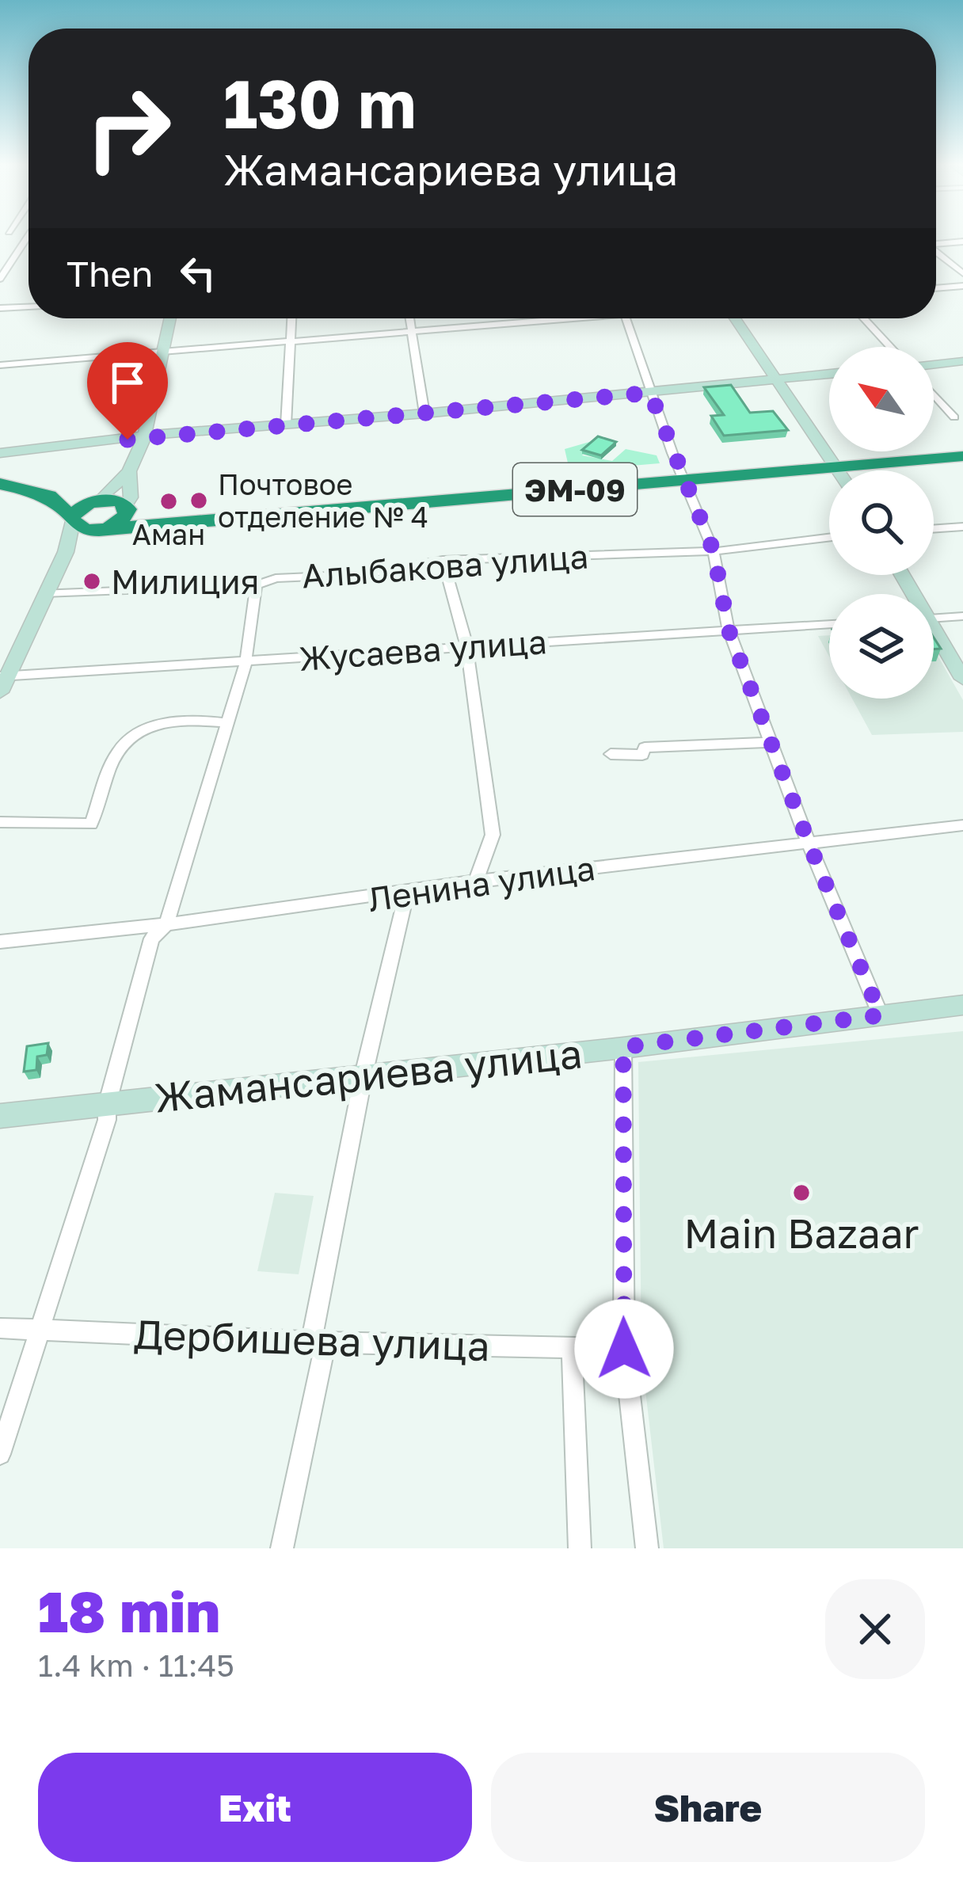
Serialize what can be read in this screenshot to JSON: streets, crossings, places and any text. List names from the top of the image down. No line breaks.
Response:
{"streets":{"highway":["ЭМ-09"],"main road":["Жамансариева улица"],"street":["Алыбакова улица","Жусаева улица","Ленина улица","Дербишева улица"]},"places":["Почтовое отделение № 4","Аман","Милиция","Main Bazaar"],"north":"top left","page":{"turn":["130 m","Жамансариева улица"],"then":"Then","heading":["18 min","1.4 km · 11:45"],"buttons":["Exit","Share"]}}
